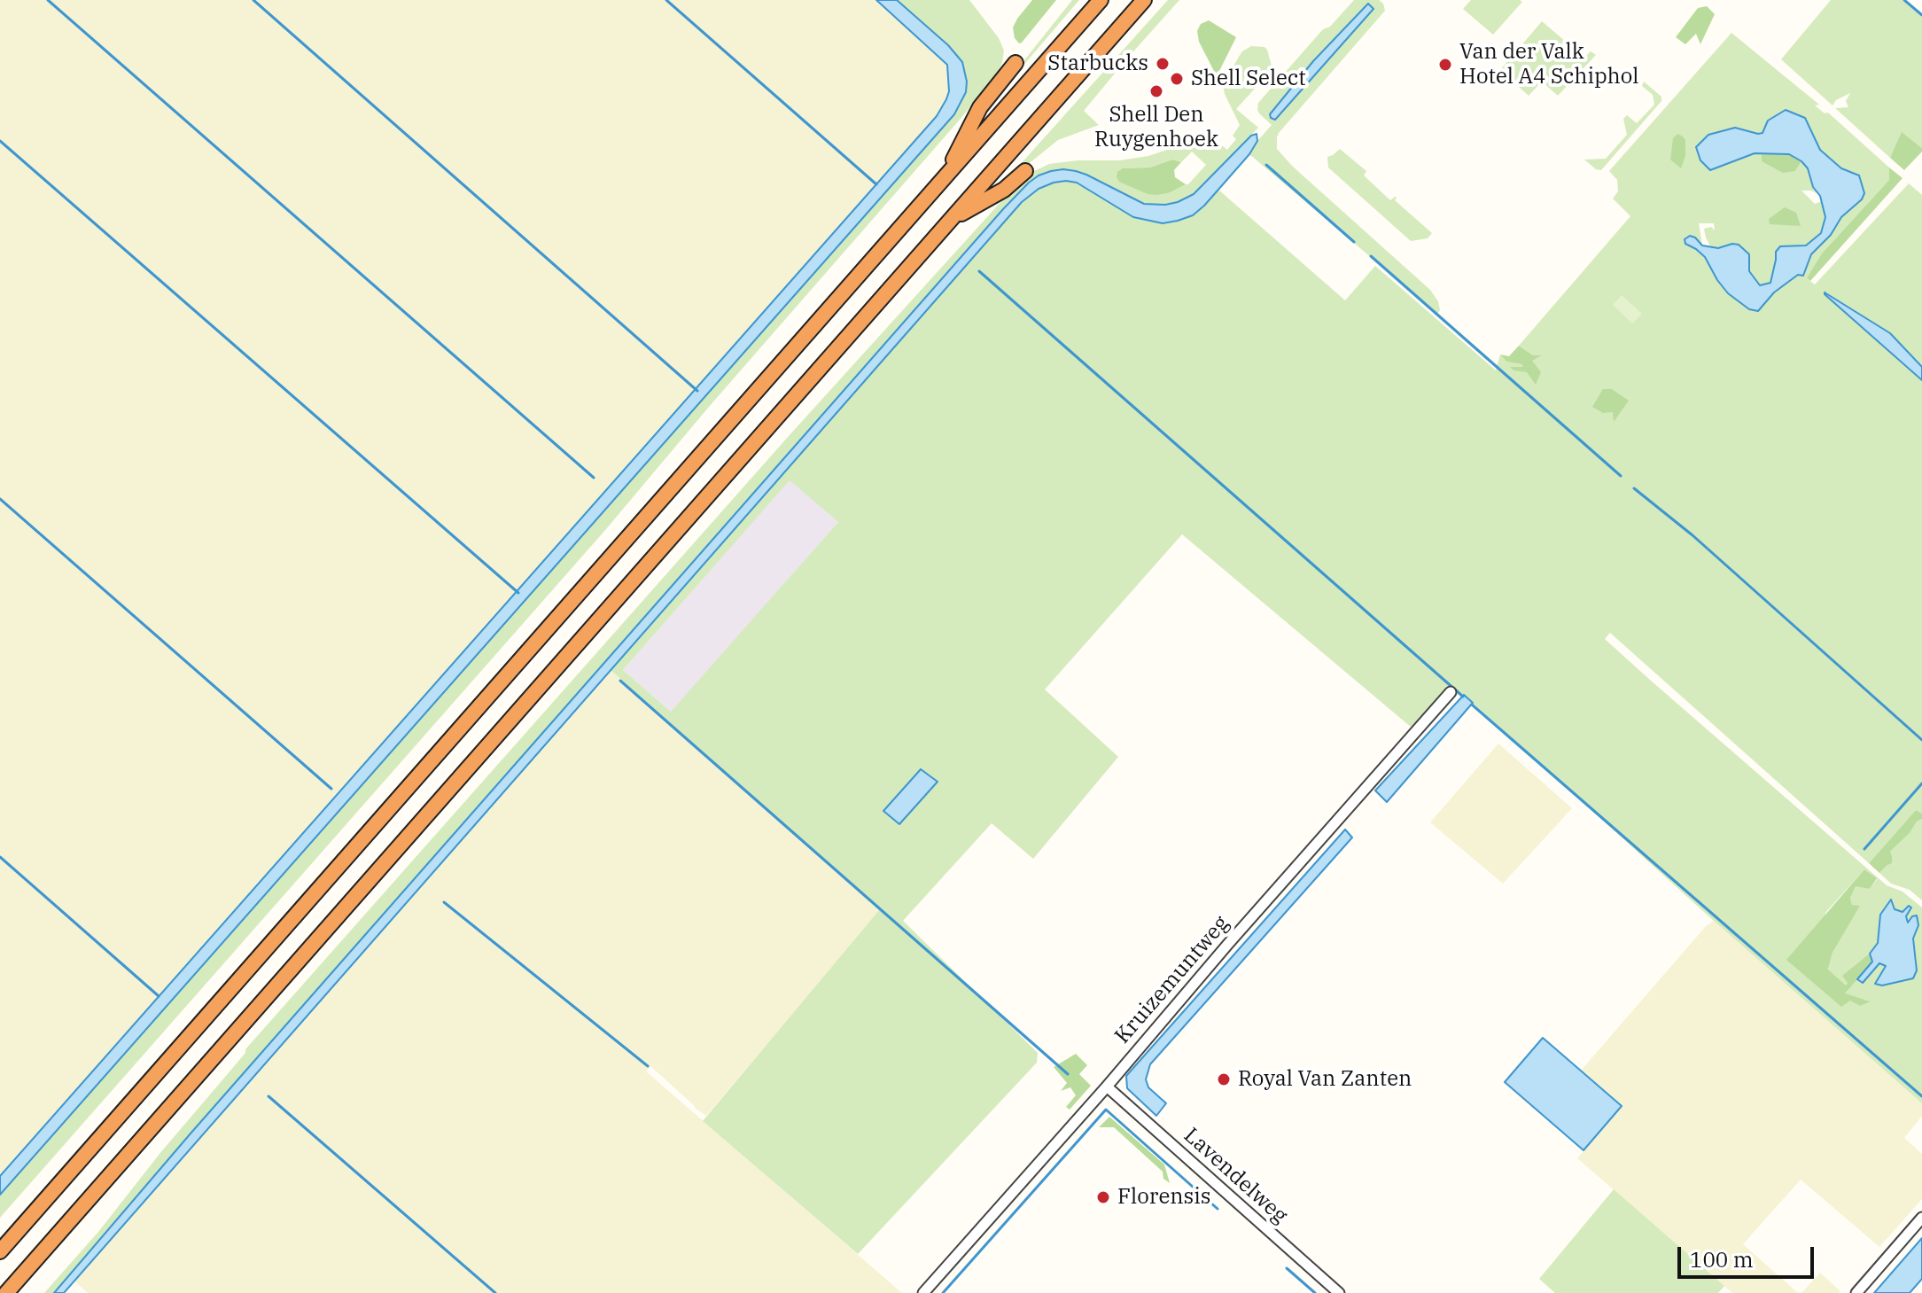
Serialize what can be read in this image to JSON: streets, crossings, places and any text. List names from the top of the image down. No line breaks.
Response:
{"streets":{"street":["Kruizemuntweg","Lavendelweg"]},"crossings":[["Kruizemuntweg","Lavendelweg"]],"places":["Starbucks","Van der Valk Hotel A4 Schiphol","Shell Select","Shell Den Ruygenhoek","Royal Van Zanten","Florensis"],"scale_bar":"100 m"}
